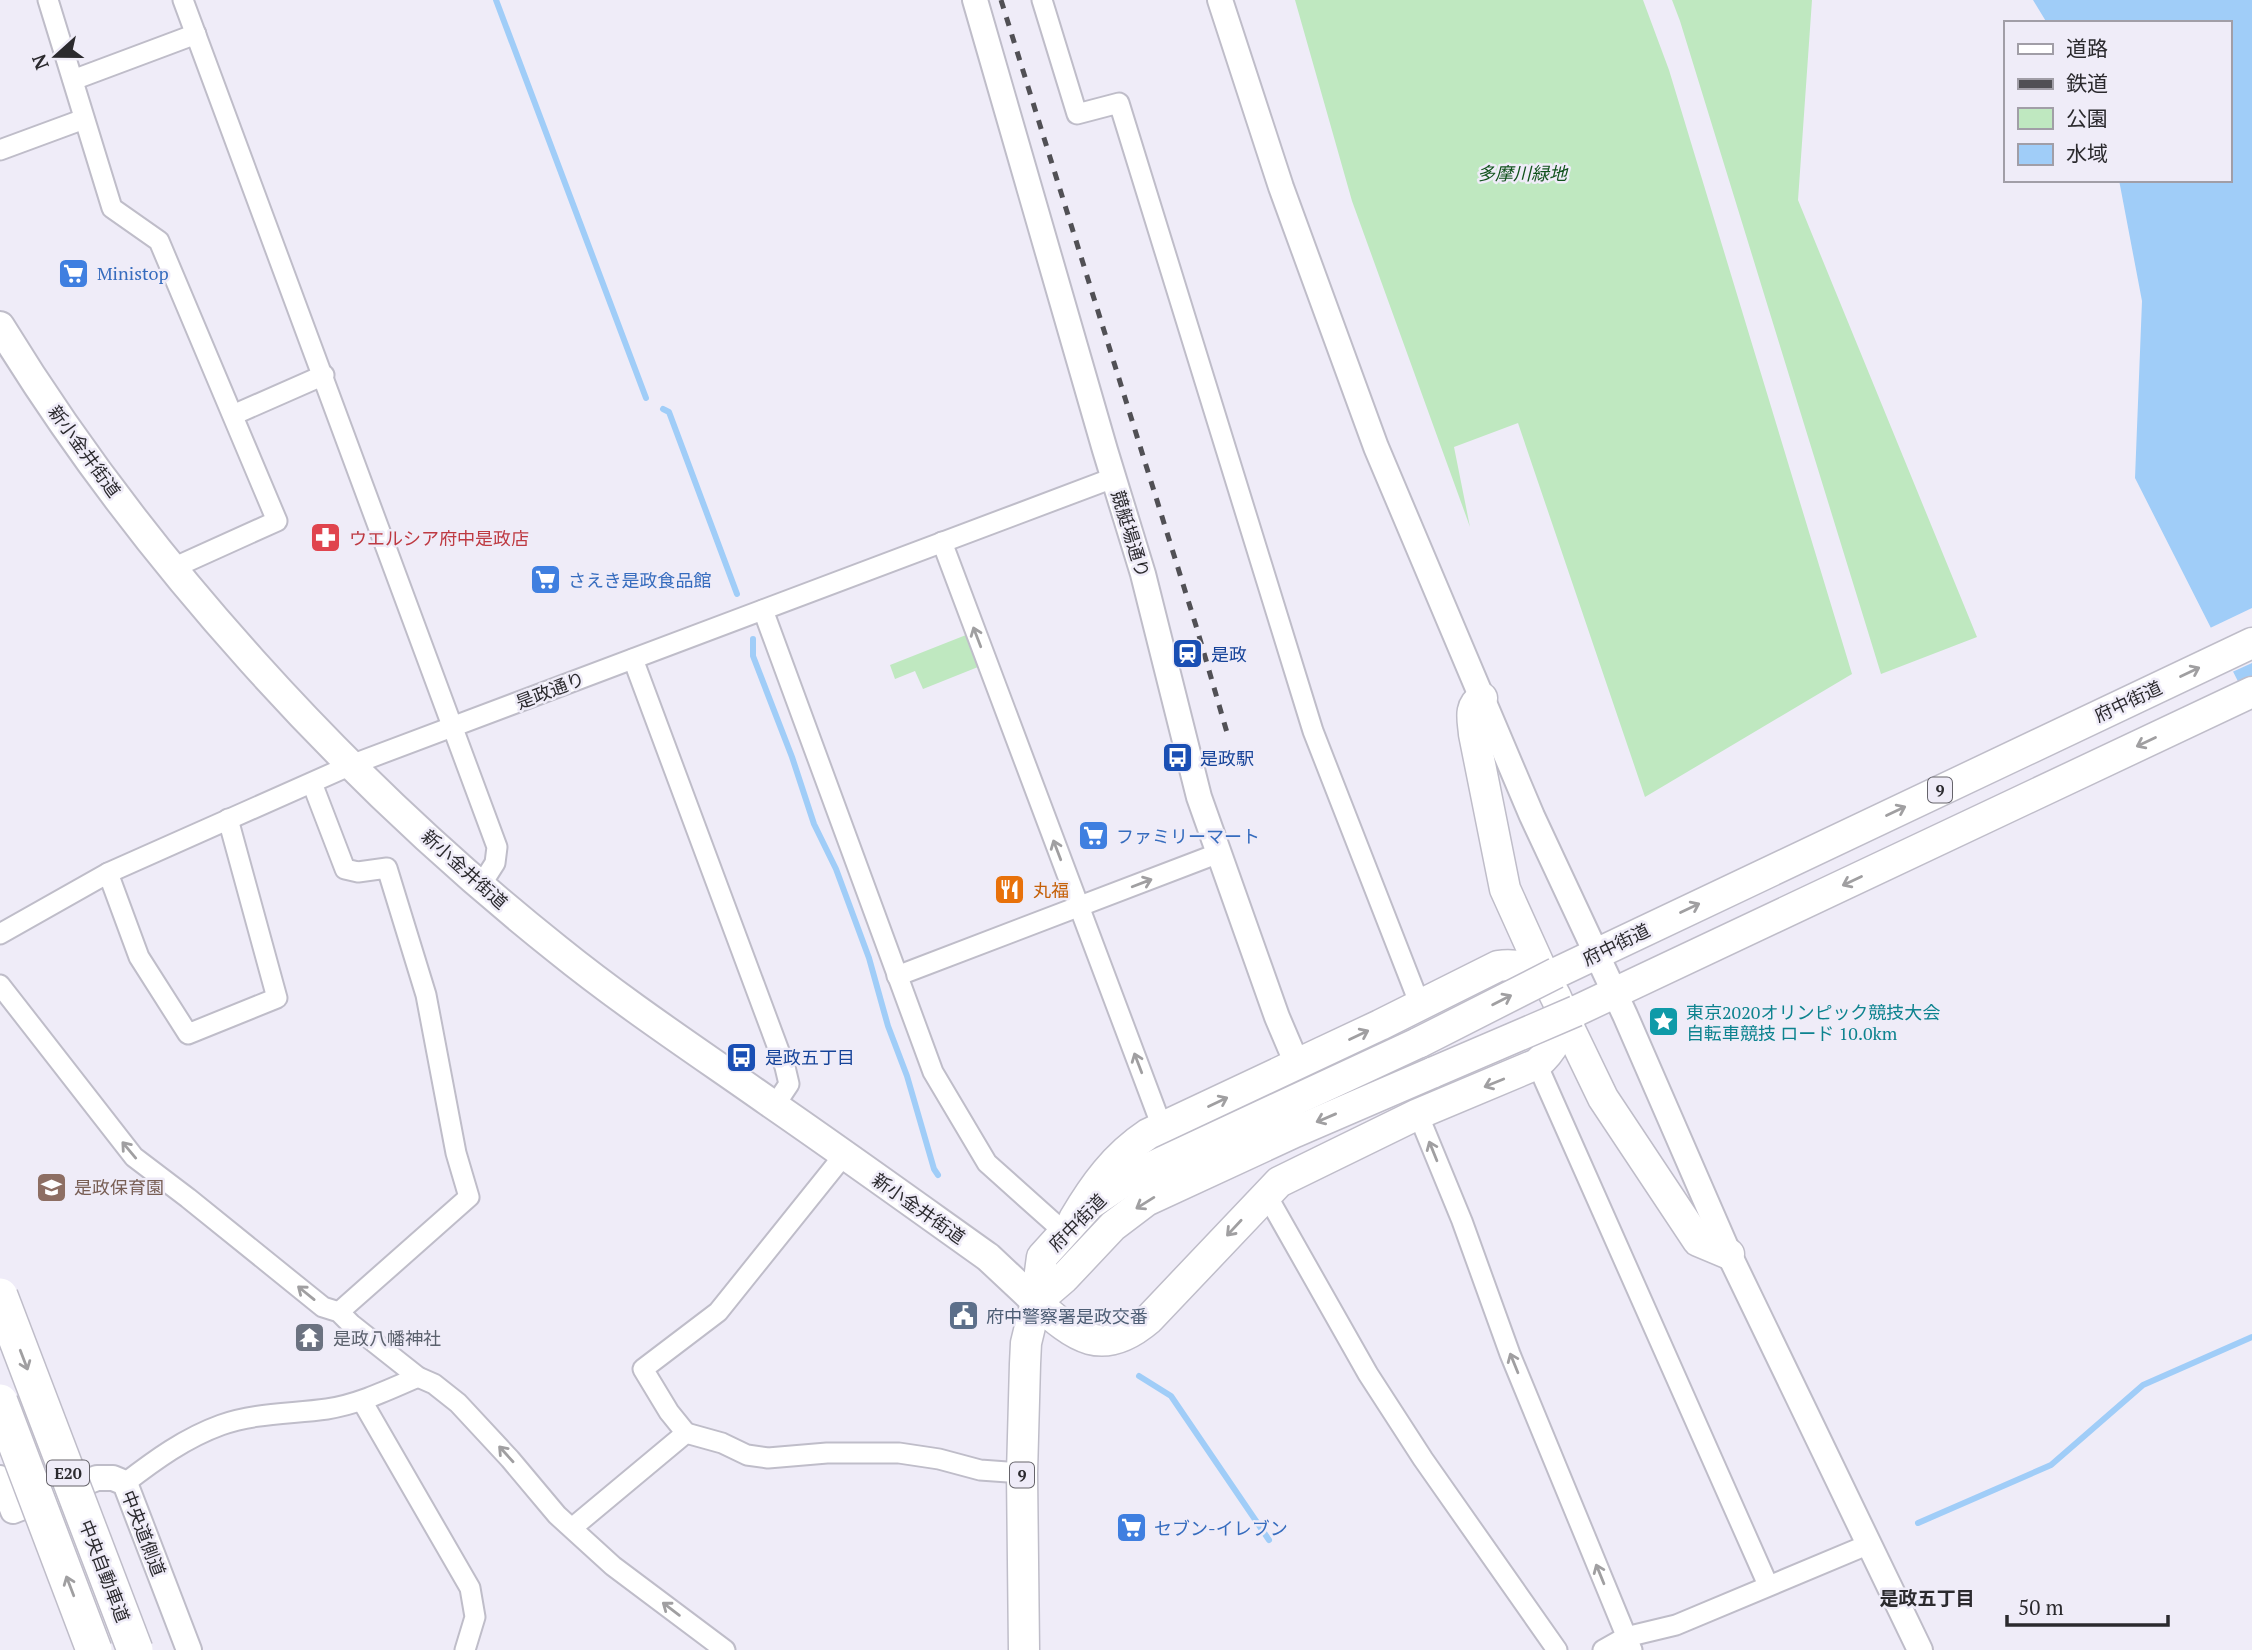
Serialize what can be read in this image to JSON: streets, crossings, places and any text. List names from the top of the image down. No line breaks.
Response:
{"streets":{"highway":["E20","中央自動車道"],"main road":["新小金井街道","府中街道","9"],"street":["競艇場通り","是政通り","中央道側道"]},"crossings":[["新小金井街道","是政通り"],["新小金井街道","府中街道"],["競艇場通り","是政通り"]],"districts":["是政五丁目"],"parks":["多摩川緑地"],"places":{"supermarket":["Ministop","さえき是政食品館","ファミリーマート","セブン-イレブン"],"pharmacy":["ウエルシア府中是政店"],"station":["是政"],"bus stop":["是政駅","是政五丁目"],"restaurant":["丸福"],"place":["東京2020オリンピック競技大会 自転車競技 ロード 10.0km"],"school or university":["是政保育園"],"public building":["府中警察署是政交番"],"temple":["是政八幡神社"]},"legend":["道路","鉄道","公園","水域"],"scale_bar":"50 m","north":"left"}
